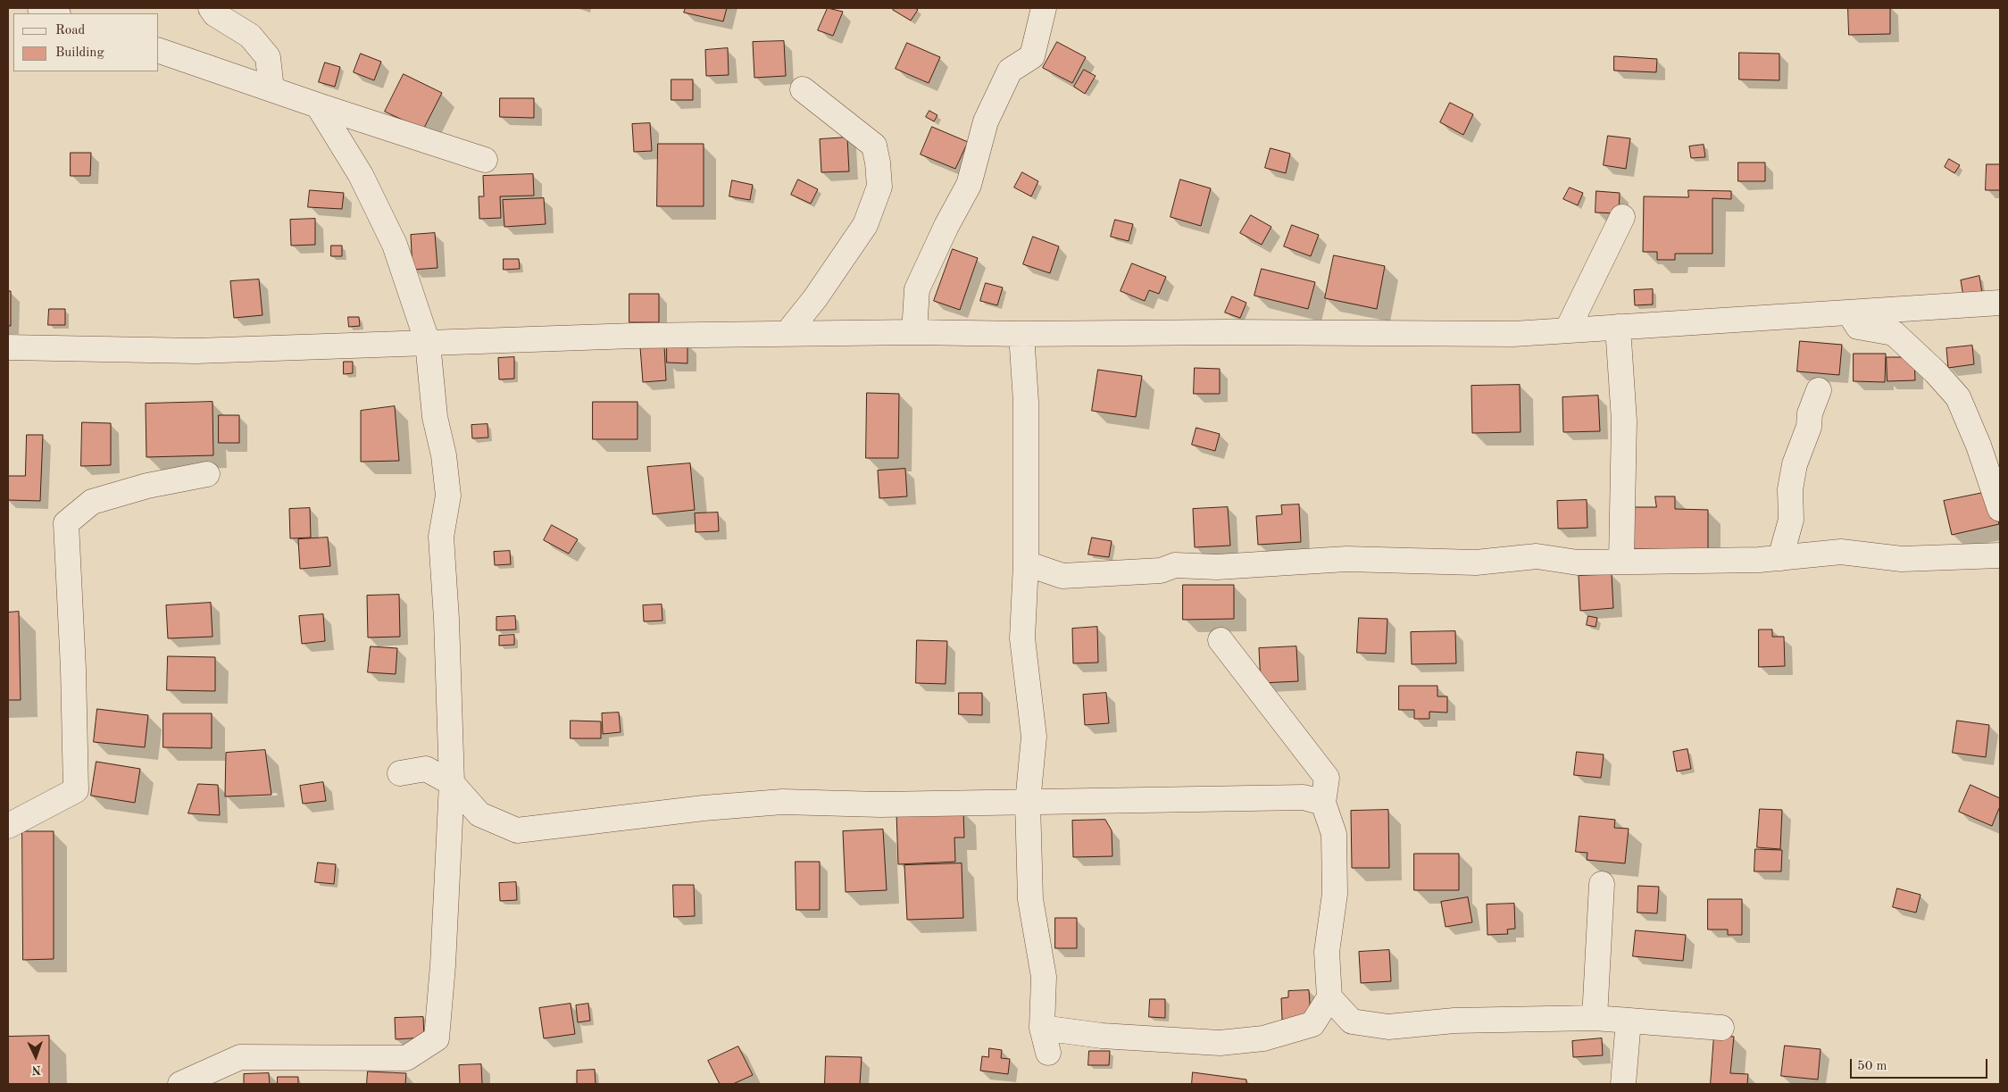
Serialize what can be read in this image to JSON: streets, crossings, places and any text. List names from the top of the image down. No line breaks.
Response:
{"legend":["Road","Building"],"scale_bar":"50 m","north":"bottom"}
